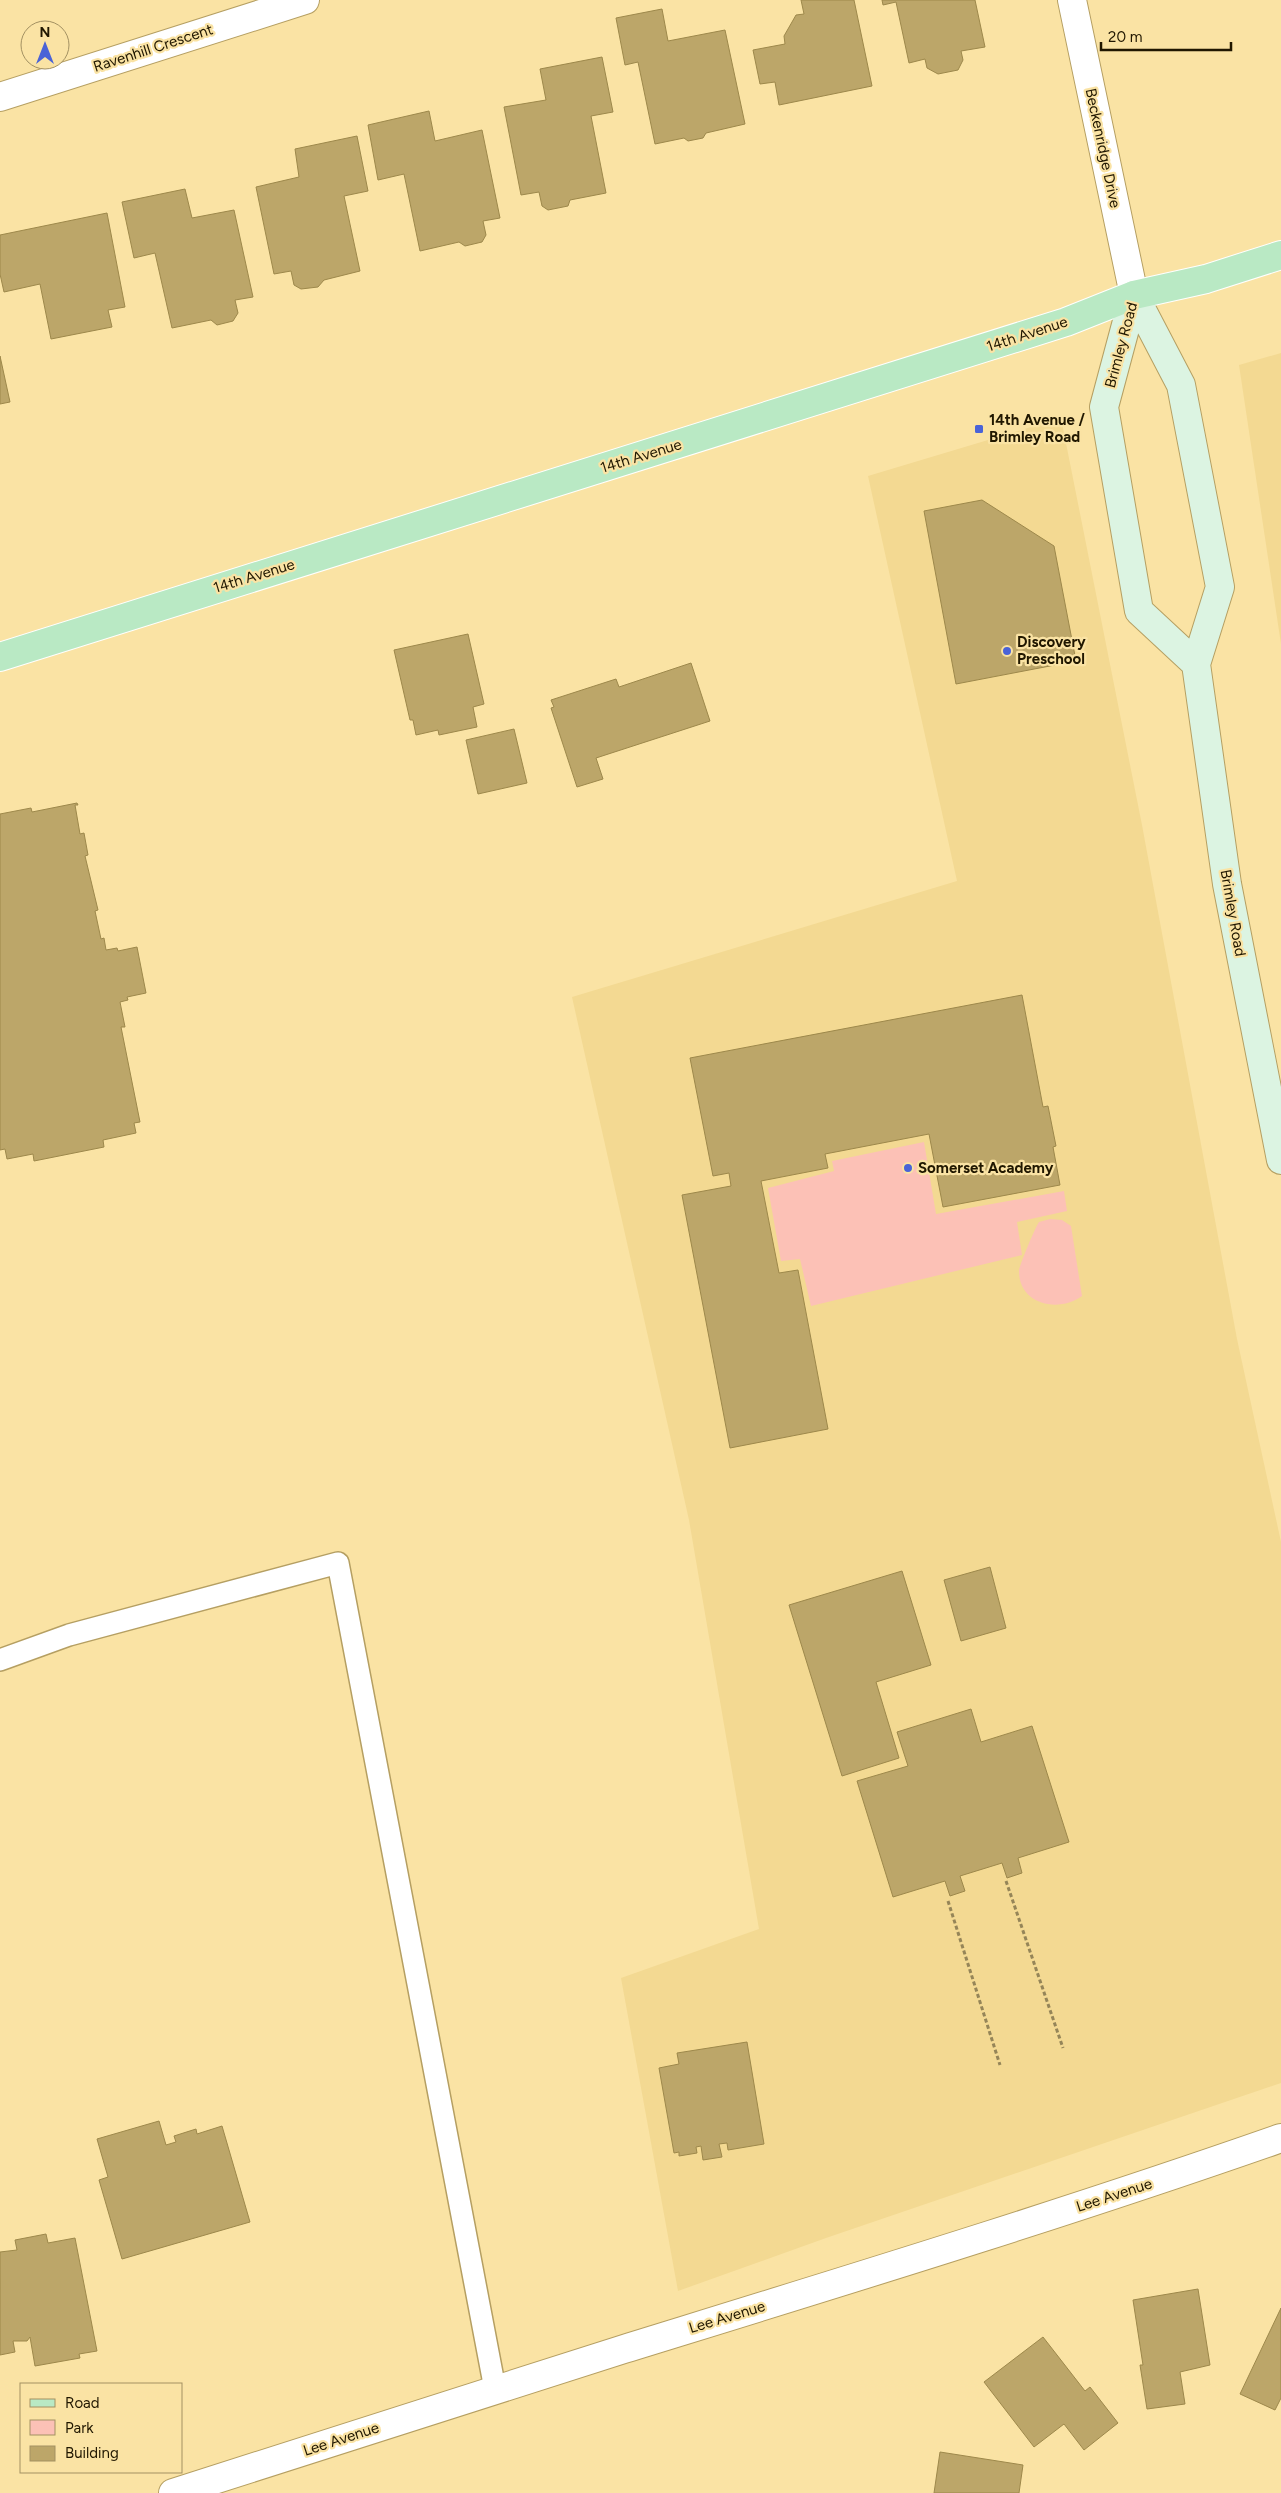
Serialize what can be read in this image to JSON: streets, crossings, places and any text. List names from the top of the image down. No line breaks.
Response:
{"streets":{"main road":["14th Avenue","Brimley Road"],"street":["Ravenhill Crescent","Beckenridge Drive","Lee Avenue"]},"crossings":[["Beckenridge Drive","14th Avenue"],["Beckenridge Drive","Brimley Road"],["14th Avenue","Brimley Road"]],"places":{"transit":["14th Avenue / Brimley Road"],"other":["Discovery Preschool","Somerset Academy"]},"legend":["Road","Park","Building"],"scale_bar":"20 m","north":"top"}
